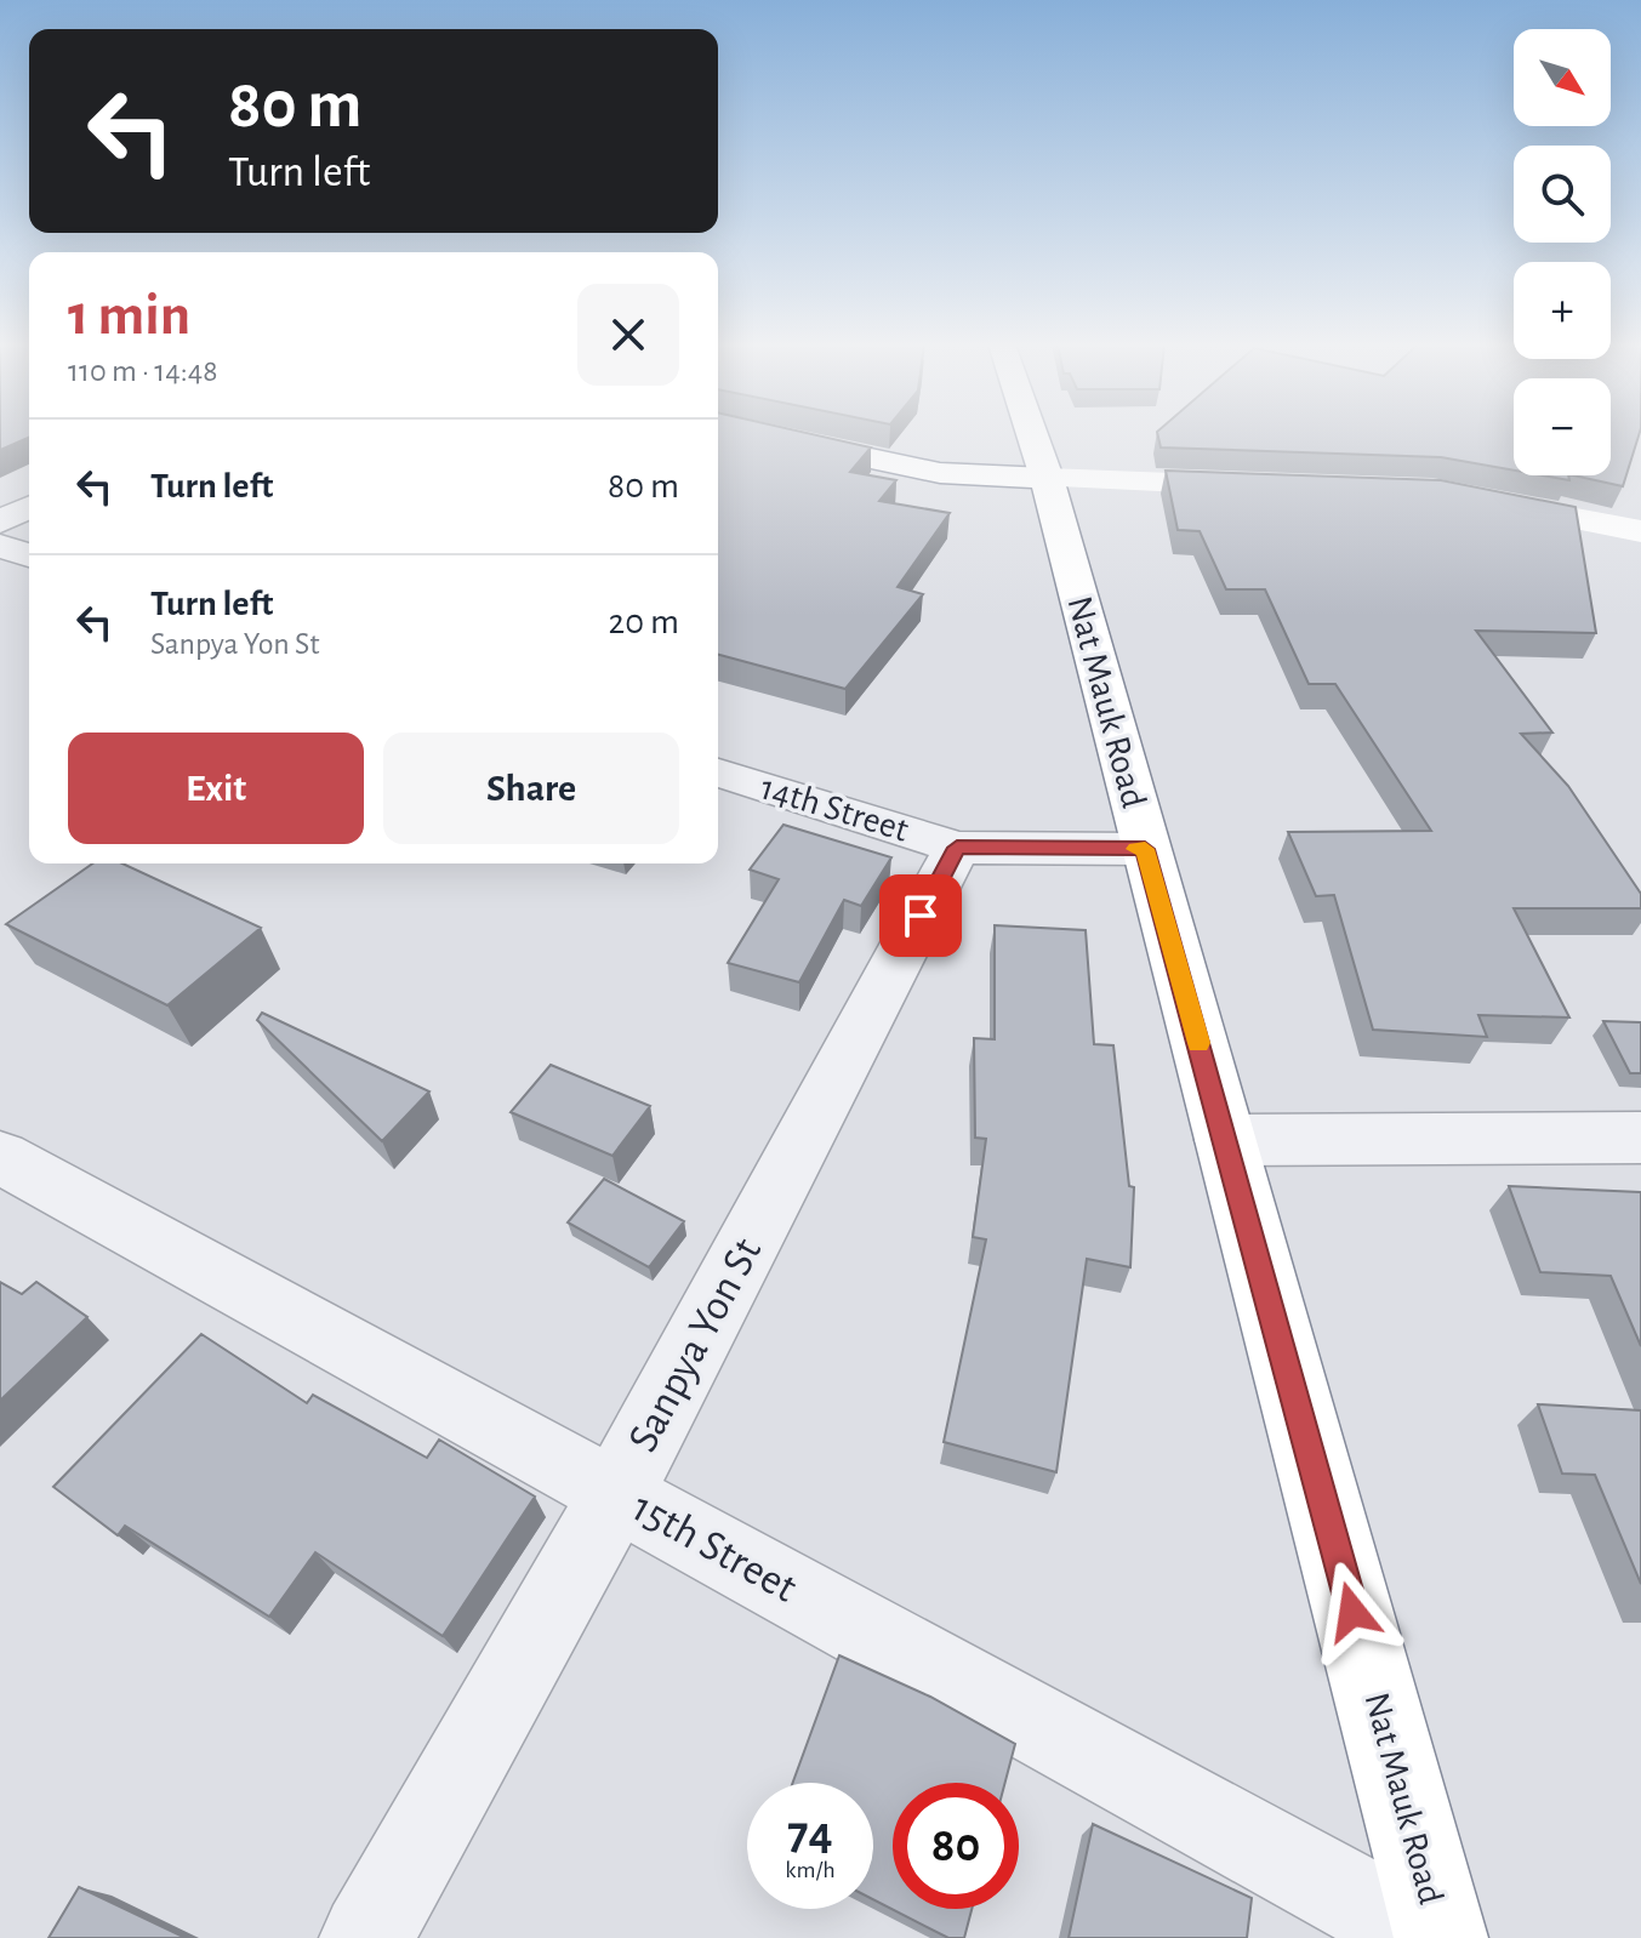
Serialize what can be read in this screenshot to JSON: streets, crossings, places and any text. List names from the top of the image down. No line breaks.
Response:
{"streets":{"main road":["Nat Mauk Road"],"street":["14th Street","Sanpya Yon St","15th Street"]},"crossings":[["Nat Mauk Road","14th Street"],["14th Street","Sanpya Yon St"],["Sanpya Yon St","15th Street"]],"north":"bottom right","page":{"map_buttons":["+","−"],"turn":["80 m","Turn left"],"heading":["1 min","110 m · 14:48"],"list":[{"name":"Turn left","value":"80 m"},{"name":"Turn left","note":"Sanpya Yon St","value":"20 m"}],"buttons":["Exit","Share"],"speed":"74 km/h","limit":"80"}}
